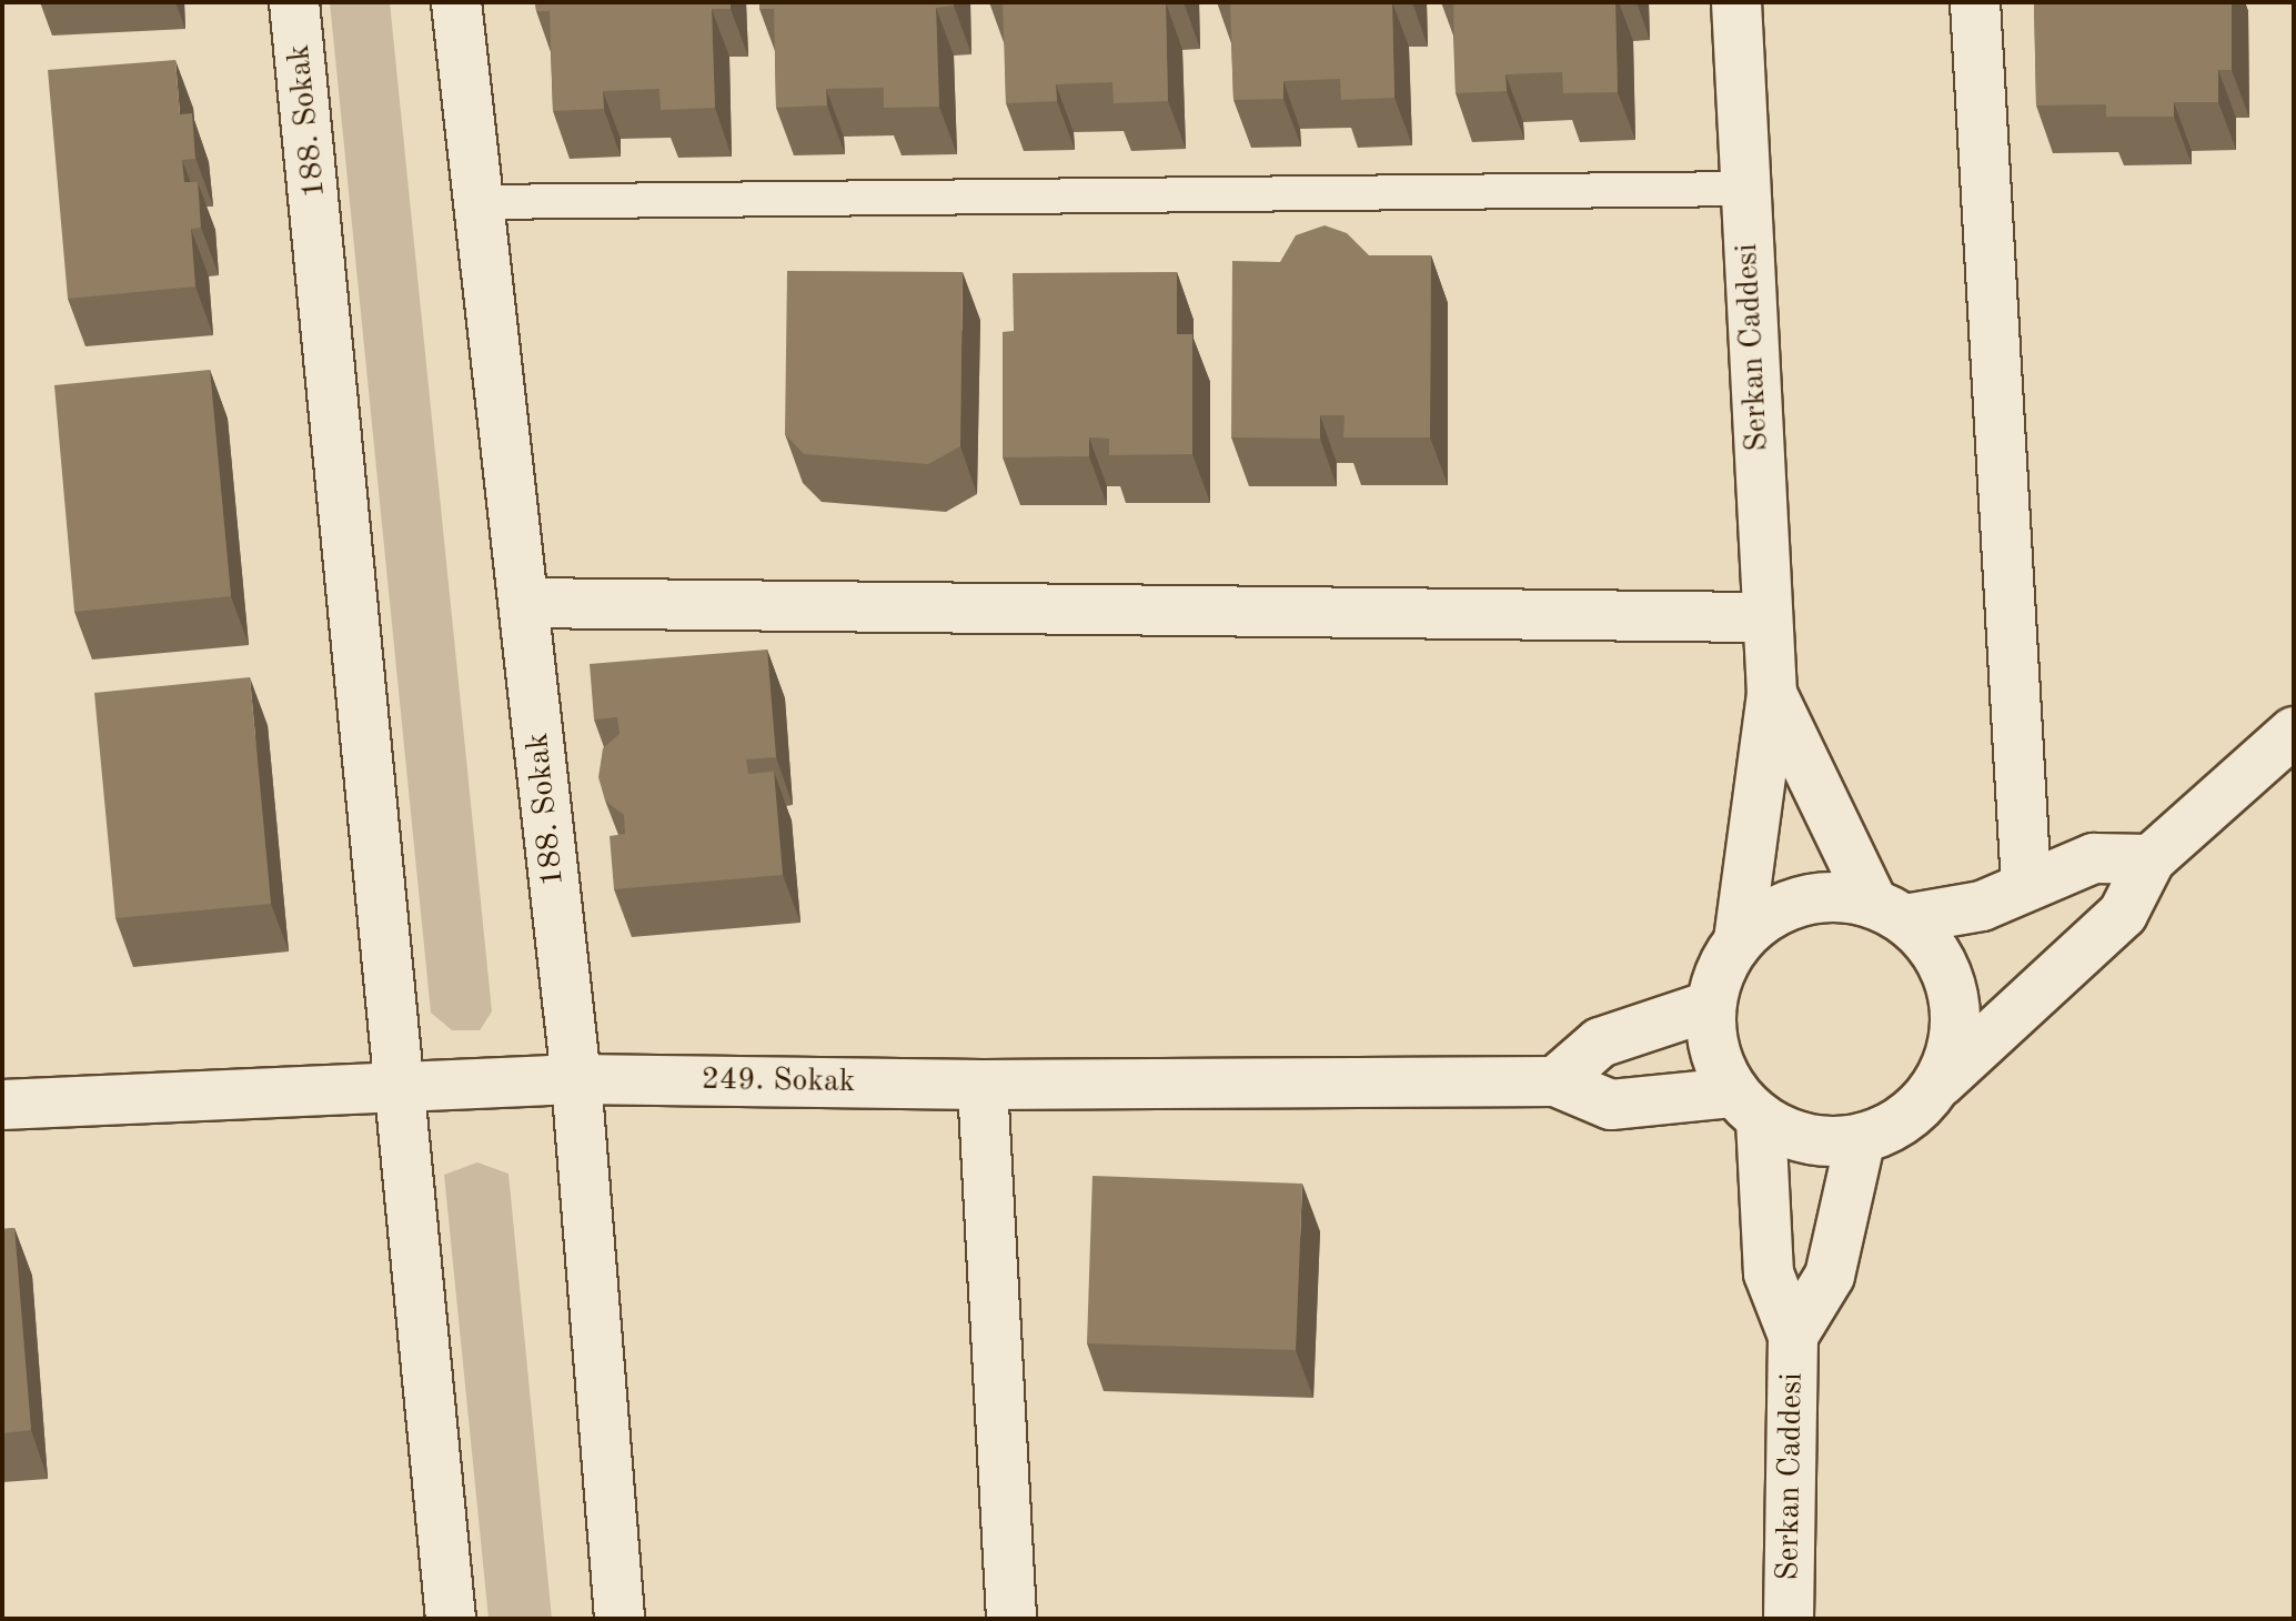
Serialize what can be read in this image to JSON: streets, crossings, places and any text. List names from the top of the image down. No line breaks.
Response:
{"streets":{"street":["188. Sokak","Serkan Caddesi","249. Sokak"]},"crossings":[["188. Sokak","249. Sokak"]]}
